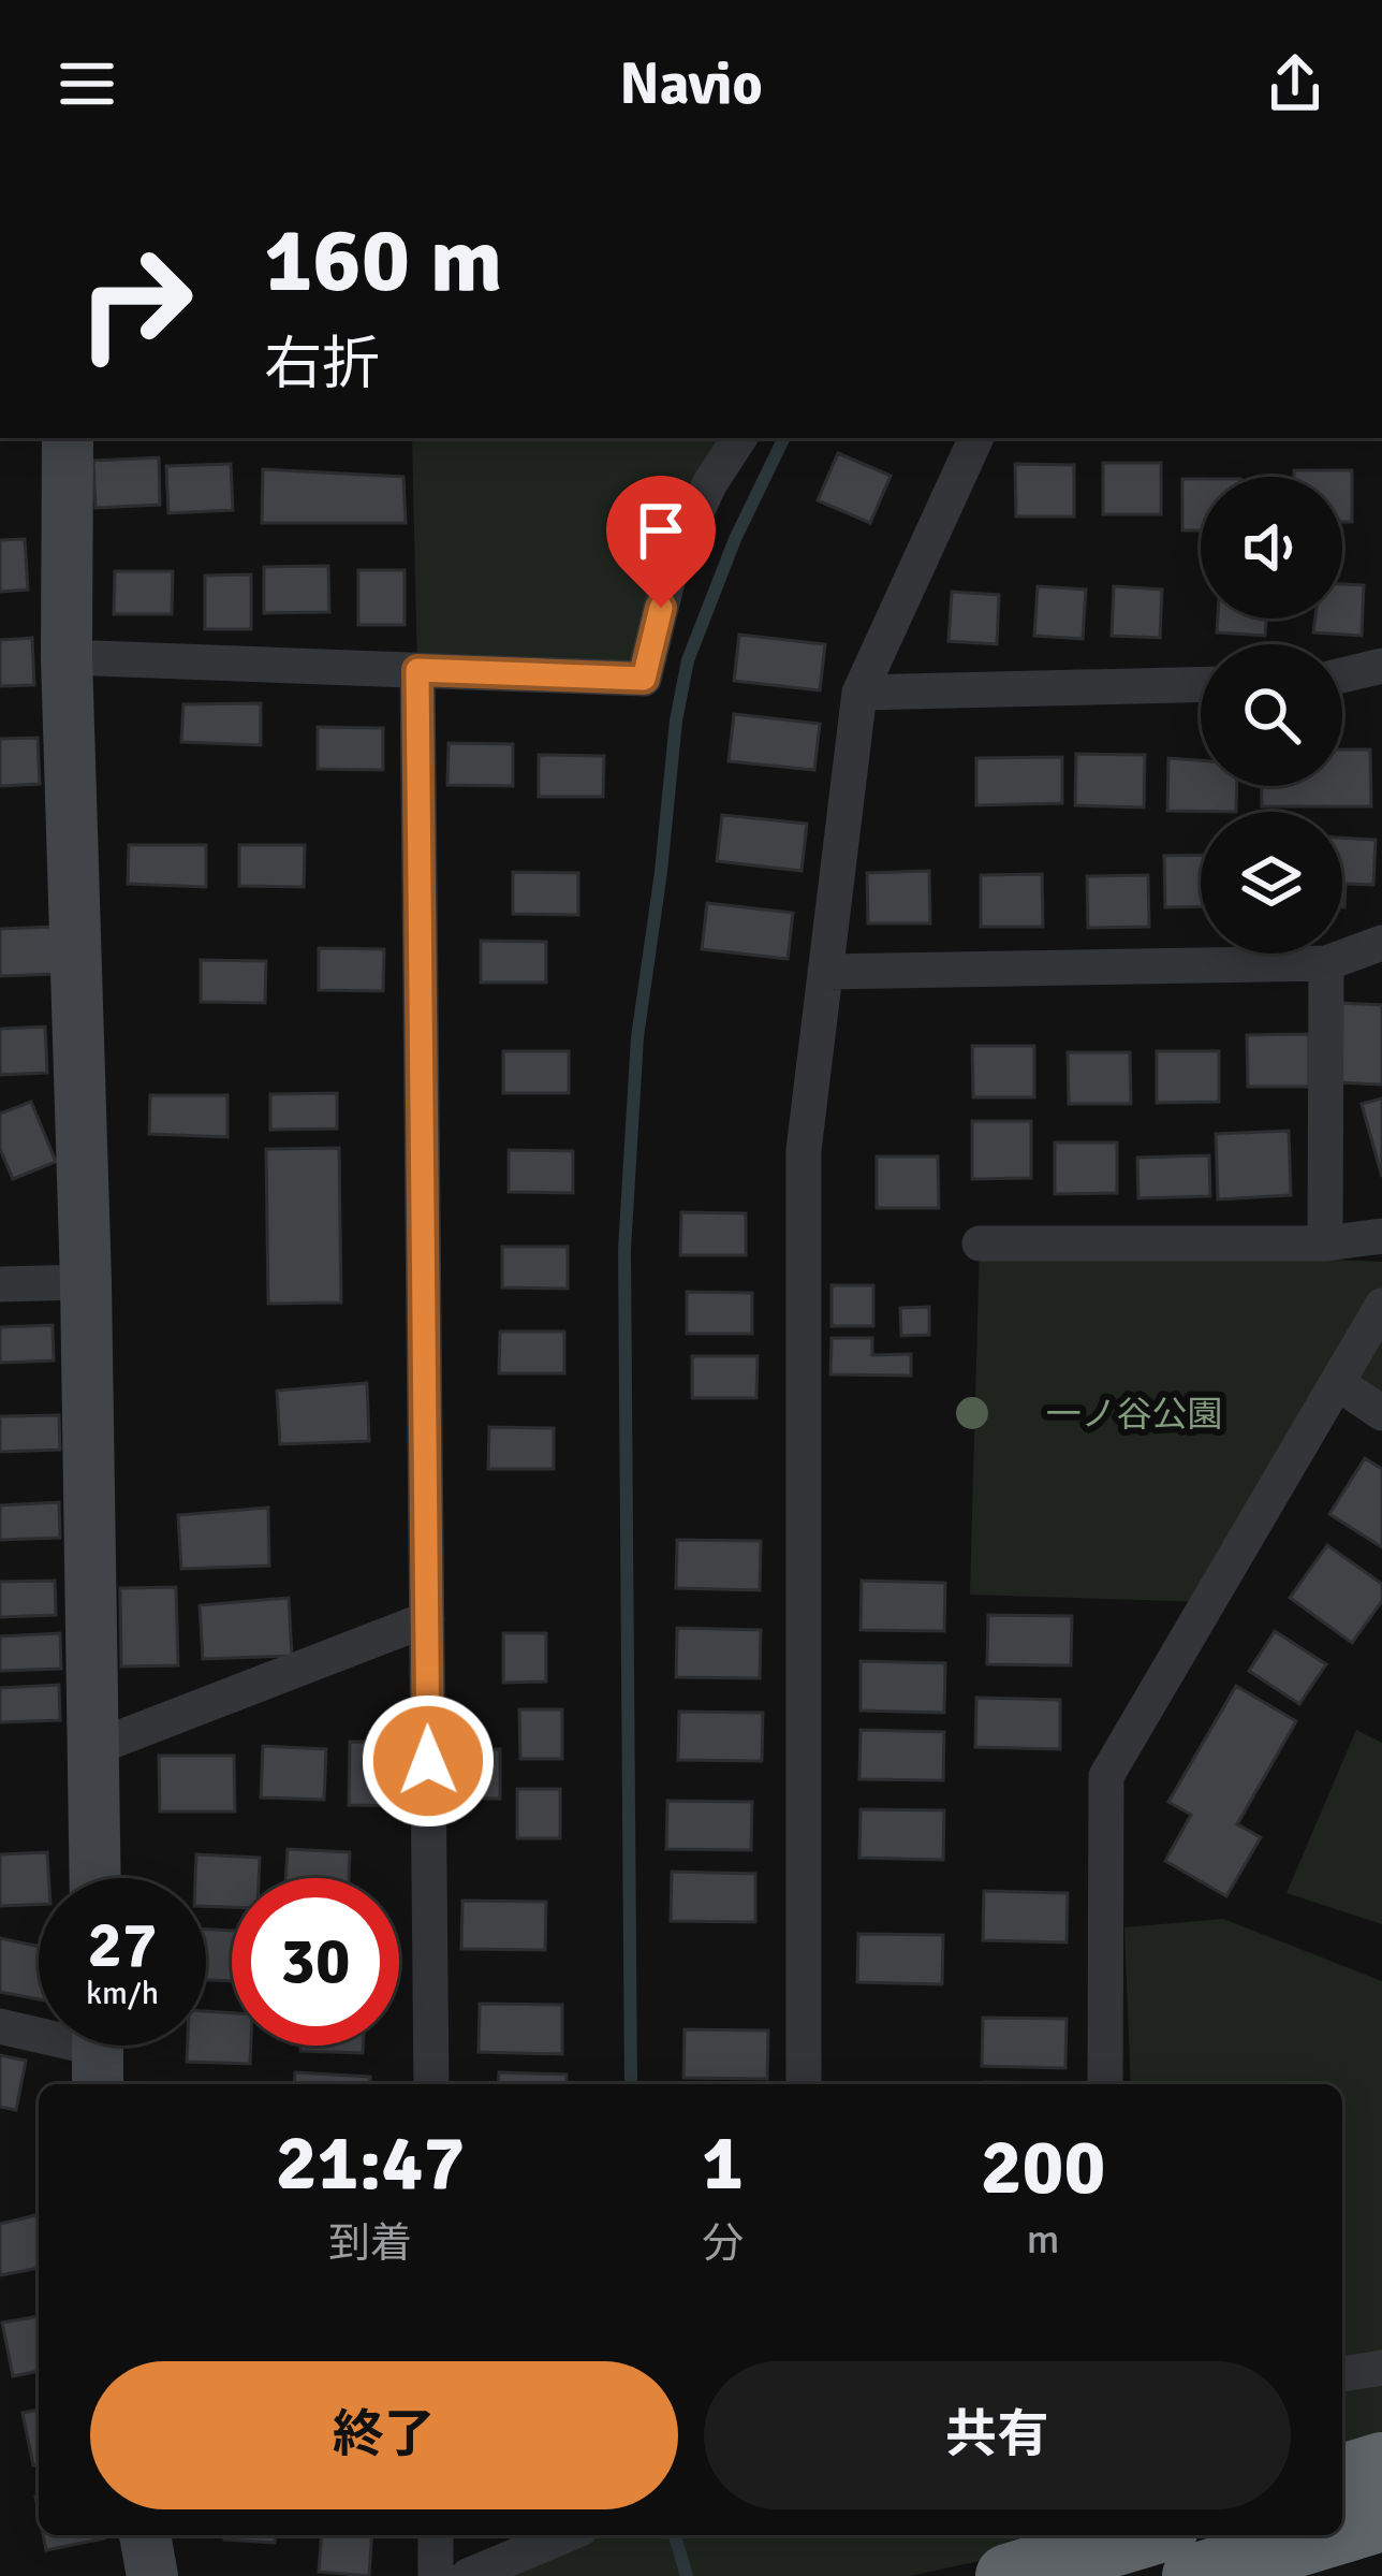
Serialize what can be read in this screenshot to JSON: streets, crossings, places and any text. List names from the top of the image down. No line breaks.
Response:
{"parks":["一ノ谷公園"],"page":{"header":"Navio","turn":["160 m","右折"],"speed":"27 km/h","limit":"30","eta":["21:47","到着","1","分","200","m"],"buttons":["終了","共有"]}}
